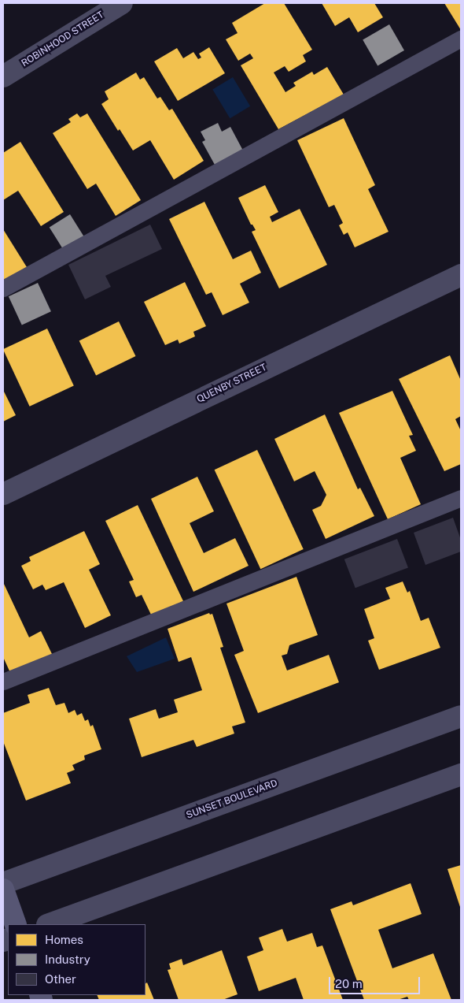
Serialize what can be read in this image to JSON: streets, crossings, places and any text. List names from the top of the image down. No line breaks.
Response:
{"streets":{"street":["ROBINHOOD STREET","QUENBY STREET","SUNSET BOULEVARD"]},"legend":["Homes","Industry","Other"],"scale_bar":"20 m"}
